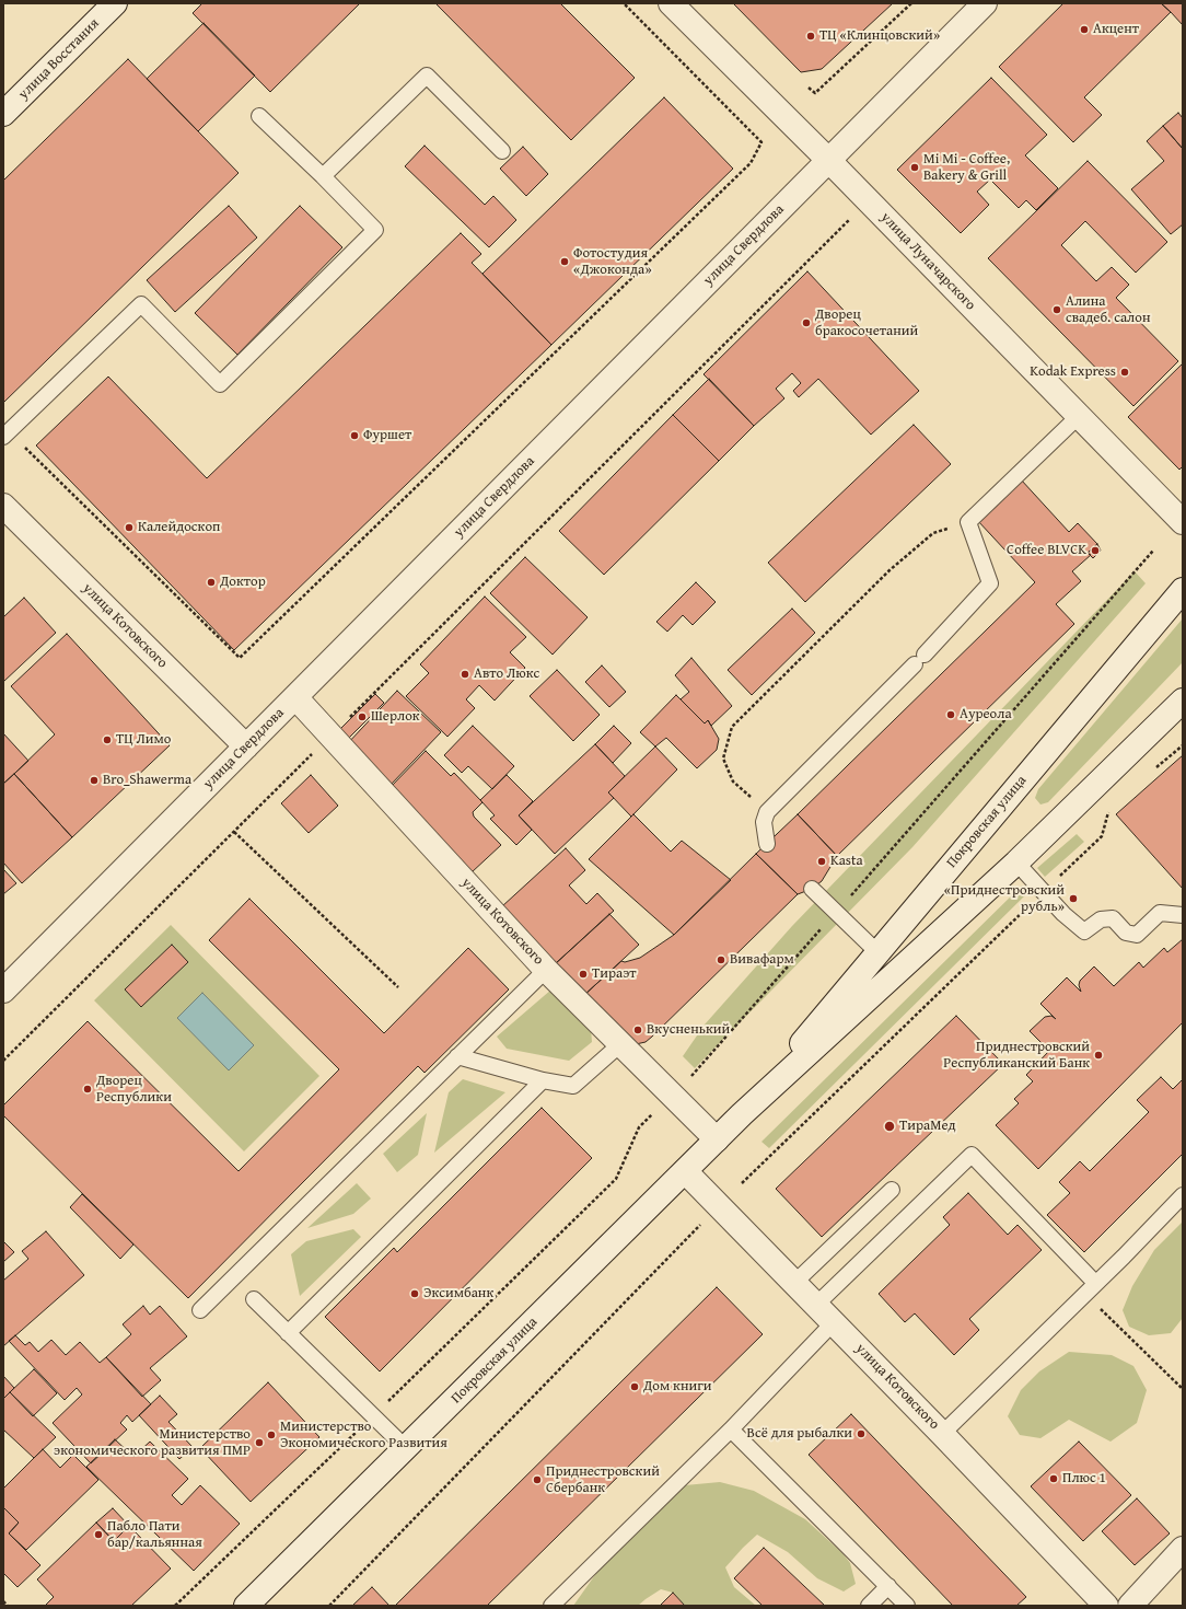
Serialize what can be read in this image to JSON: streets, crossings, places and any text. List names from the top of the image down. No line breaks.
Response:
{"streets":{"street":["улица Восстания","улица Свердлова","улица Луначарского","улица Котовского","Покровская улица"]},"crossings":[["улица Свердлова","улица Луначарского"],["улица Свердлова","улица Котовского"],["улица Котовского","Покровская улица"]],"places":["Акцент","ТЦ «Клинцовский»","Mi Mi - Coffee, Bakery & Grill","Фотостудия «Джоконда»","Алина свадеб. салон","Дворец бракосочетаний","Kodak Express","Фуршет","Калейдоскоп","Coffee BLVCK","Доктор","Авто Люкс","Ауреола","Шерлок","ТЦ Лимо","Bro_Shawerma","Kasta","«Приднестровский рубль»","Вивафарм","Тираэт","Вкусненький","Приднестровский Республиканский Банк","Дворец Республики","ТираМед","Эксимбанк","Дом книги","Всё для рыбалки","Министерство Экономического Развития","Министерство экономического развития ПМР","Плюс 1","Приднестровский Сбербанк","Пабло Пати бар/кальянная"]}
